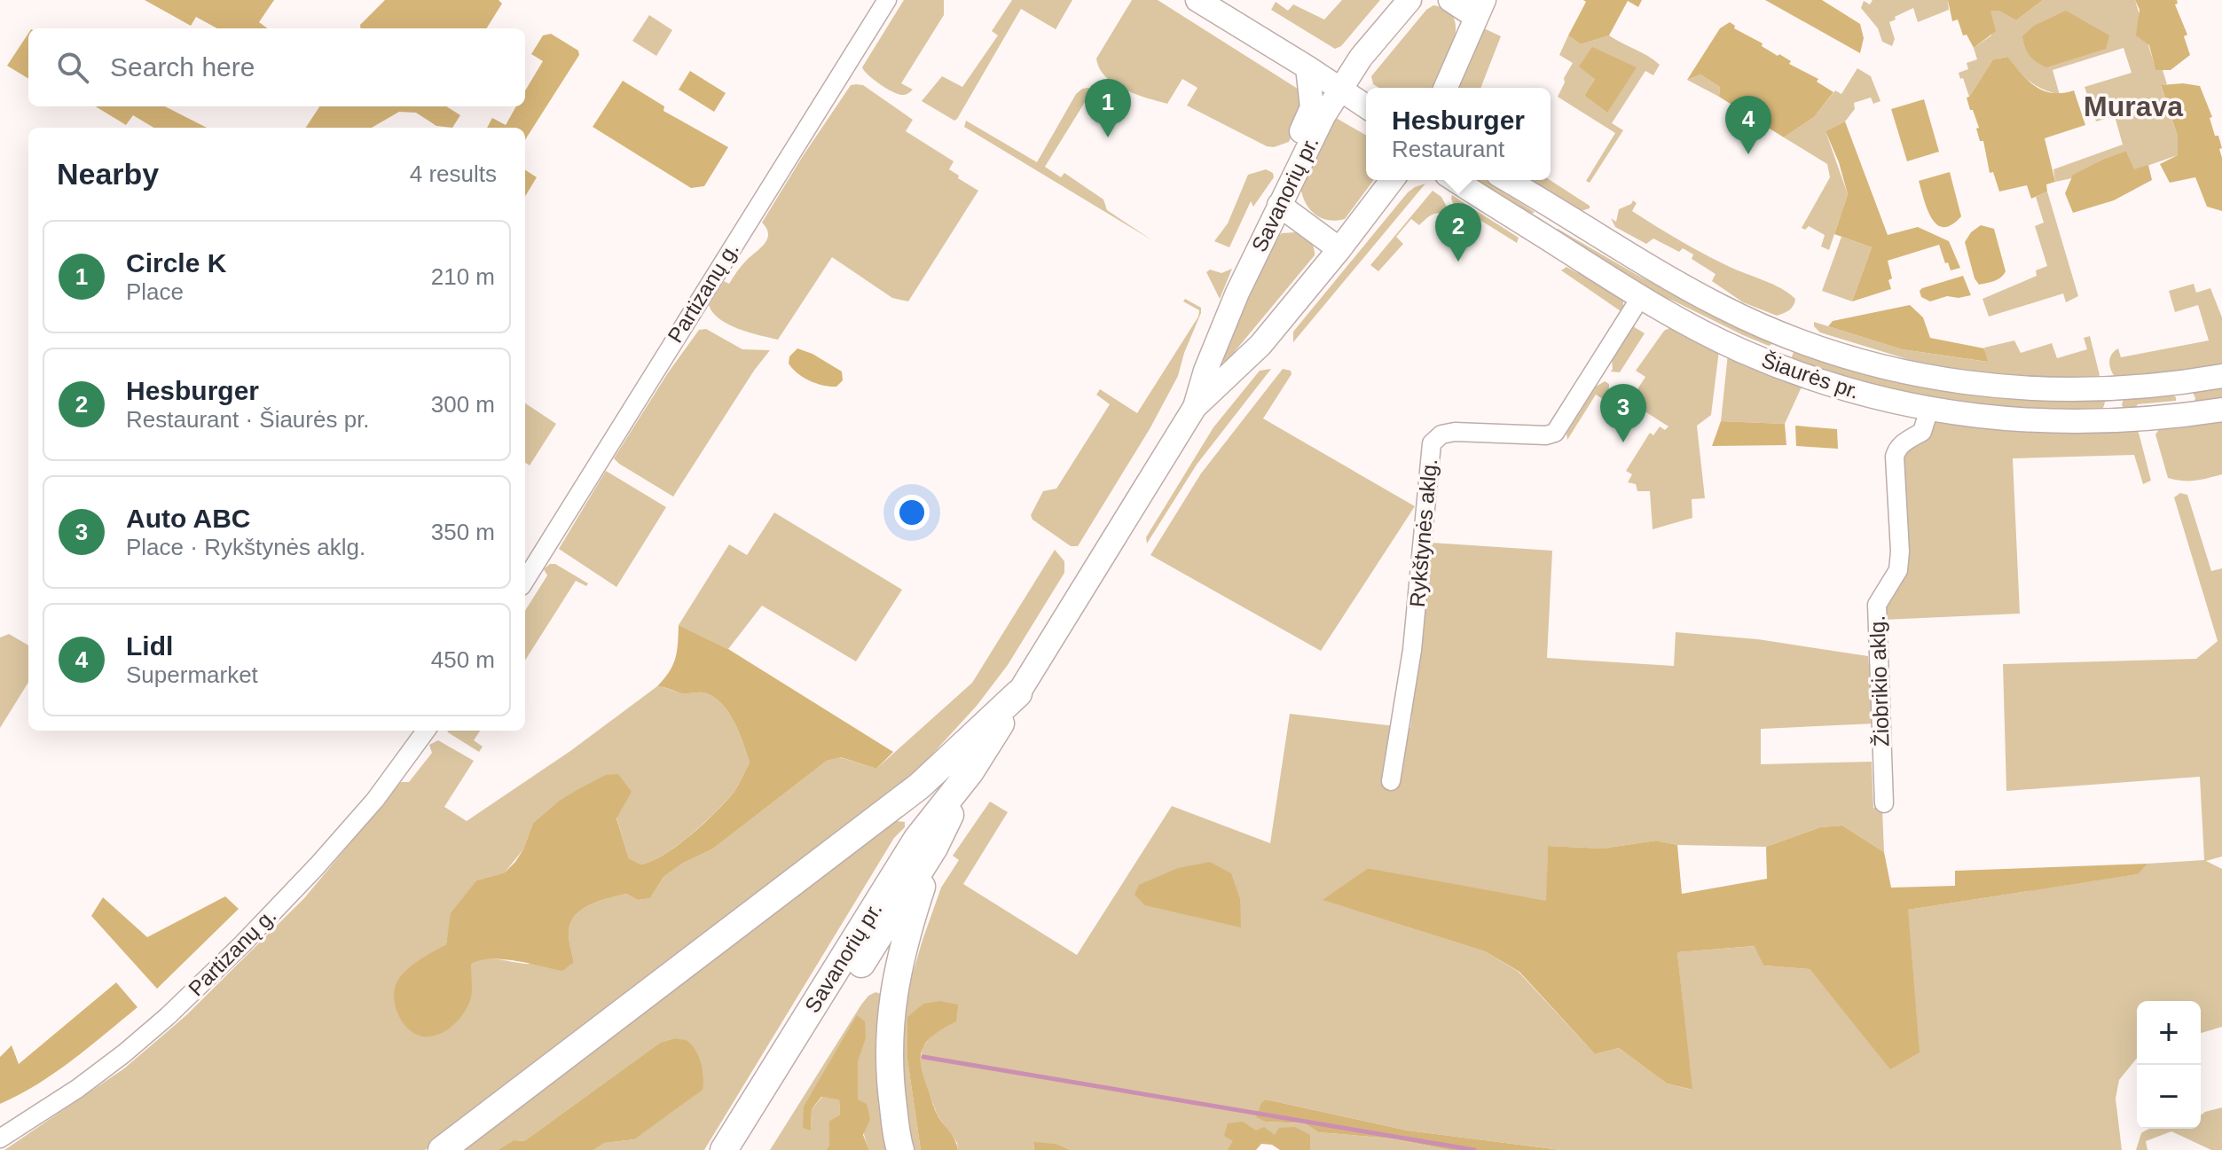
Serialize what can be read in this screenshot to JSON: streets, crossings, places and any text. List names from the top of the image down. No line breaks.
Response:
{"streets":{"highway":["Savanorių pr."],"main road":["Šiaurės pr."],"street":["Partizanų g.","Rykštynės aklg.","Žiobrikio aklg."]},"crossings":[["Šiaurės pr.","Rykštynės aklg."],["Šiaurės pr.","Žiobrikio aklg."]],"districts":["Murava"],"page":{"search":"Search here","pins":["1","4","2","3"],"popup":["Hesburger","Restaurant"],"heading":["Nearby","4 results"],"list":[{"mark":"1","name":"Circle K","note":"Place","value":"210 m"},{"mark":"2","name":"Hesburger","note":"Restaurant · Šiaurės pr.","value":"300 m"},{"mark":"3","name":"Auto ABC","note":"Place · Rykštynės aklg.","value":"350 m"},{"mark":"4","name":"Lidl","note":"Supermarket","value":"450 m"}],"map_buttons":["+","−"]}}
